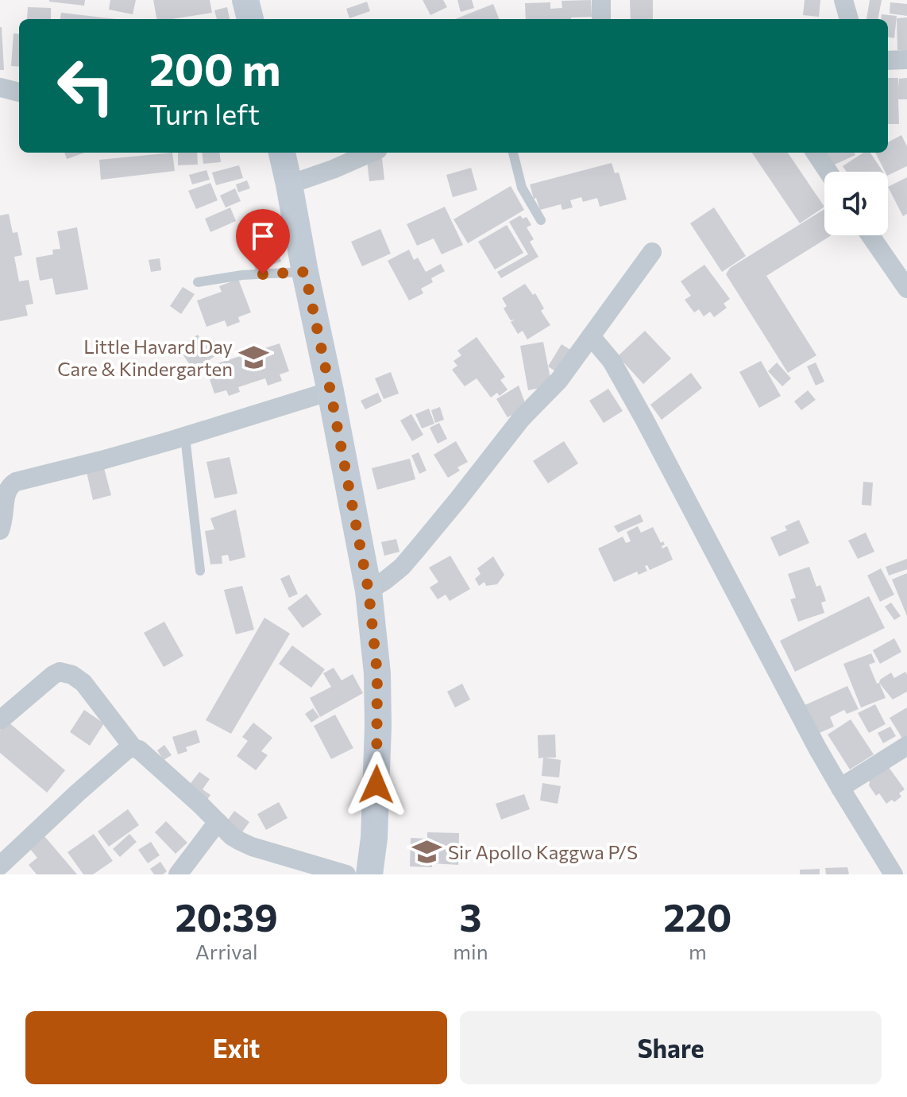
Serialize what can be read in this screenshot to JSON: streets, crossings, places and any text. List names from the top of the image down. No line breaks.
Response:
{"places":{"school or university":["Little Havard Day Care & Kindergarten","Sir Apollo Kaggwa P/S"]},"page":{"turn":["200 m","Turn left"],"eta":["20:39","Arrival","3","min","220","m"],"buttons":["Exit","Share"]}}
